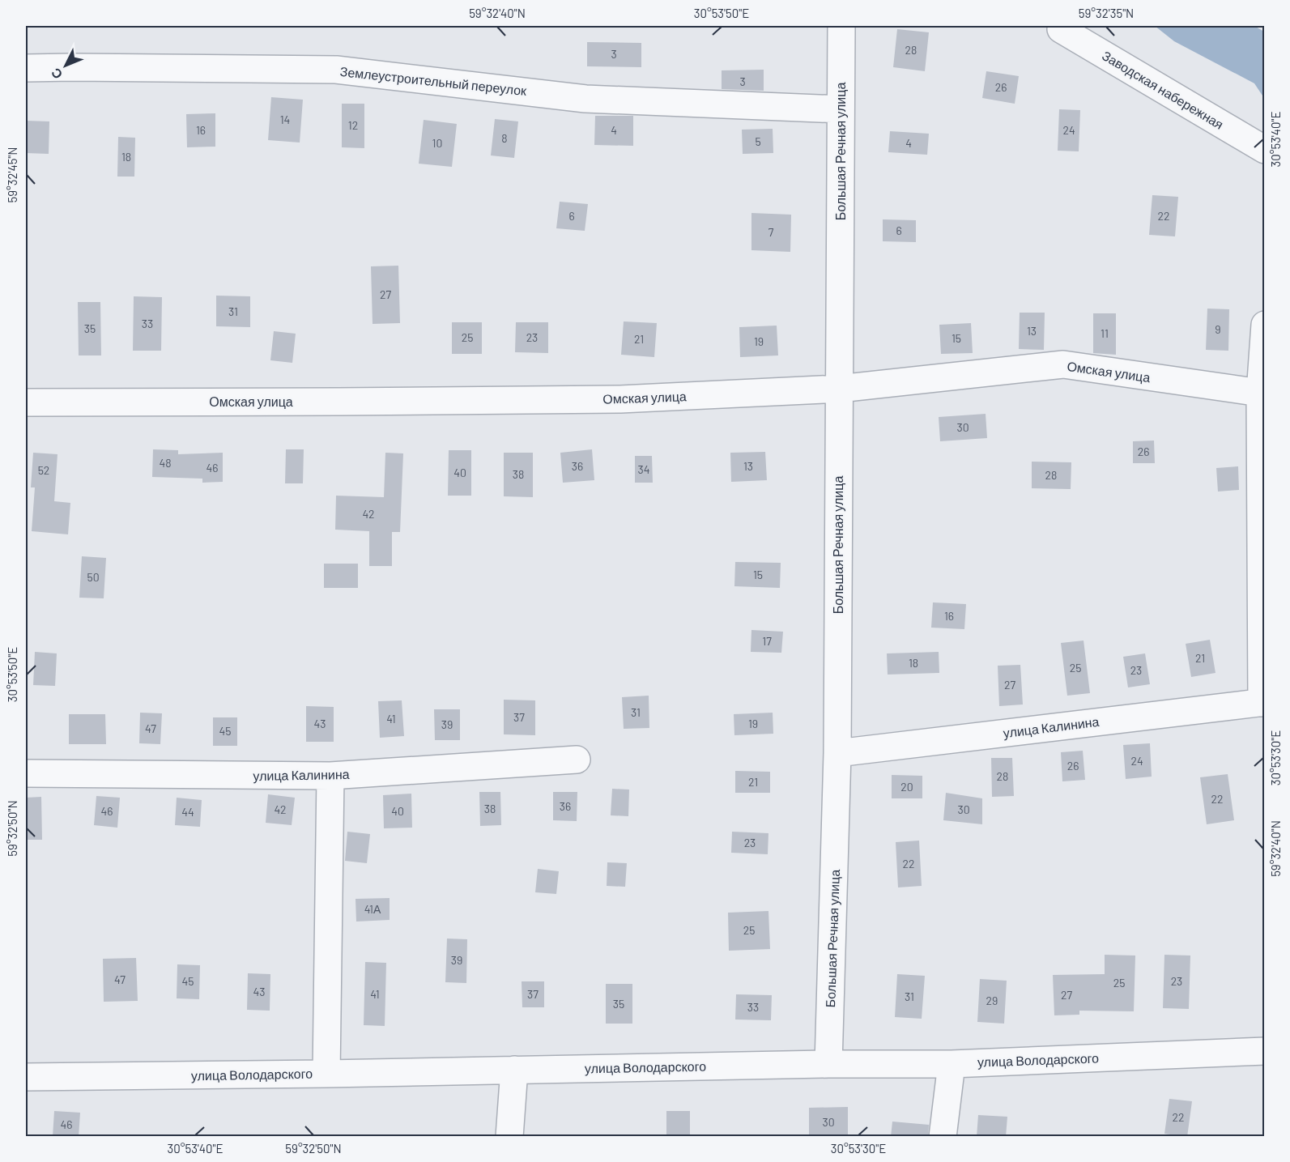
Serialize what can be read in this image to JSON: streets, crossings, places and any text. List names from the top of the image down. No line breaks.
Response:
{"streets":{"street":["Землеустроительный переулок","Заводская набережная","Большая Речная улица","Омская улица","улица Калинина","улица Володарского"]},"crossings":[["Землеустроительный переулок","Большая Речная улица"],["Большая Речная улица","Омская улица"],["Большая Речная улица","улица Калинина"],["Большая Речная улица","улица Володарского"]],"house_numbers":["28","3","3","26","14","12","16","4","24","8","5","10","4","18","6","22","6","7","27","31","33","35","9","13","11","25","23","15","21","19","30","26","48","36","13","46","34","52","40","38","28","42","15","50","16","17","21","18","25","23","27","31","37","41","43","19","39","47","45","24","26","28","21","20","22","36","38","42","30","46","40","44","23","22","41А","25","39","47","45","23","25","43","41","37","27","31","29","35","33","22","30","46"],"north":"bottom left","coordinates":["59°32'40\"N","30°53'50\"E","59°32'35\"N","30°53'40\"E","59°32'45\"N","30°53'30\"E","59°32'50\"N"]}
